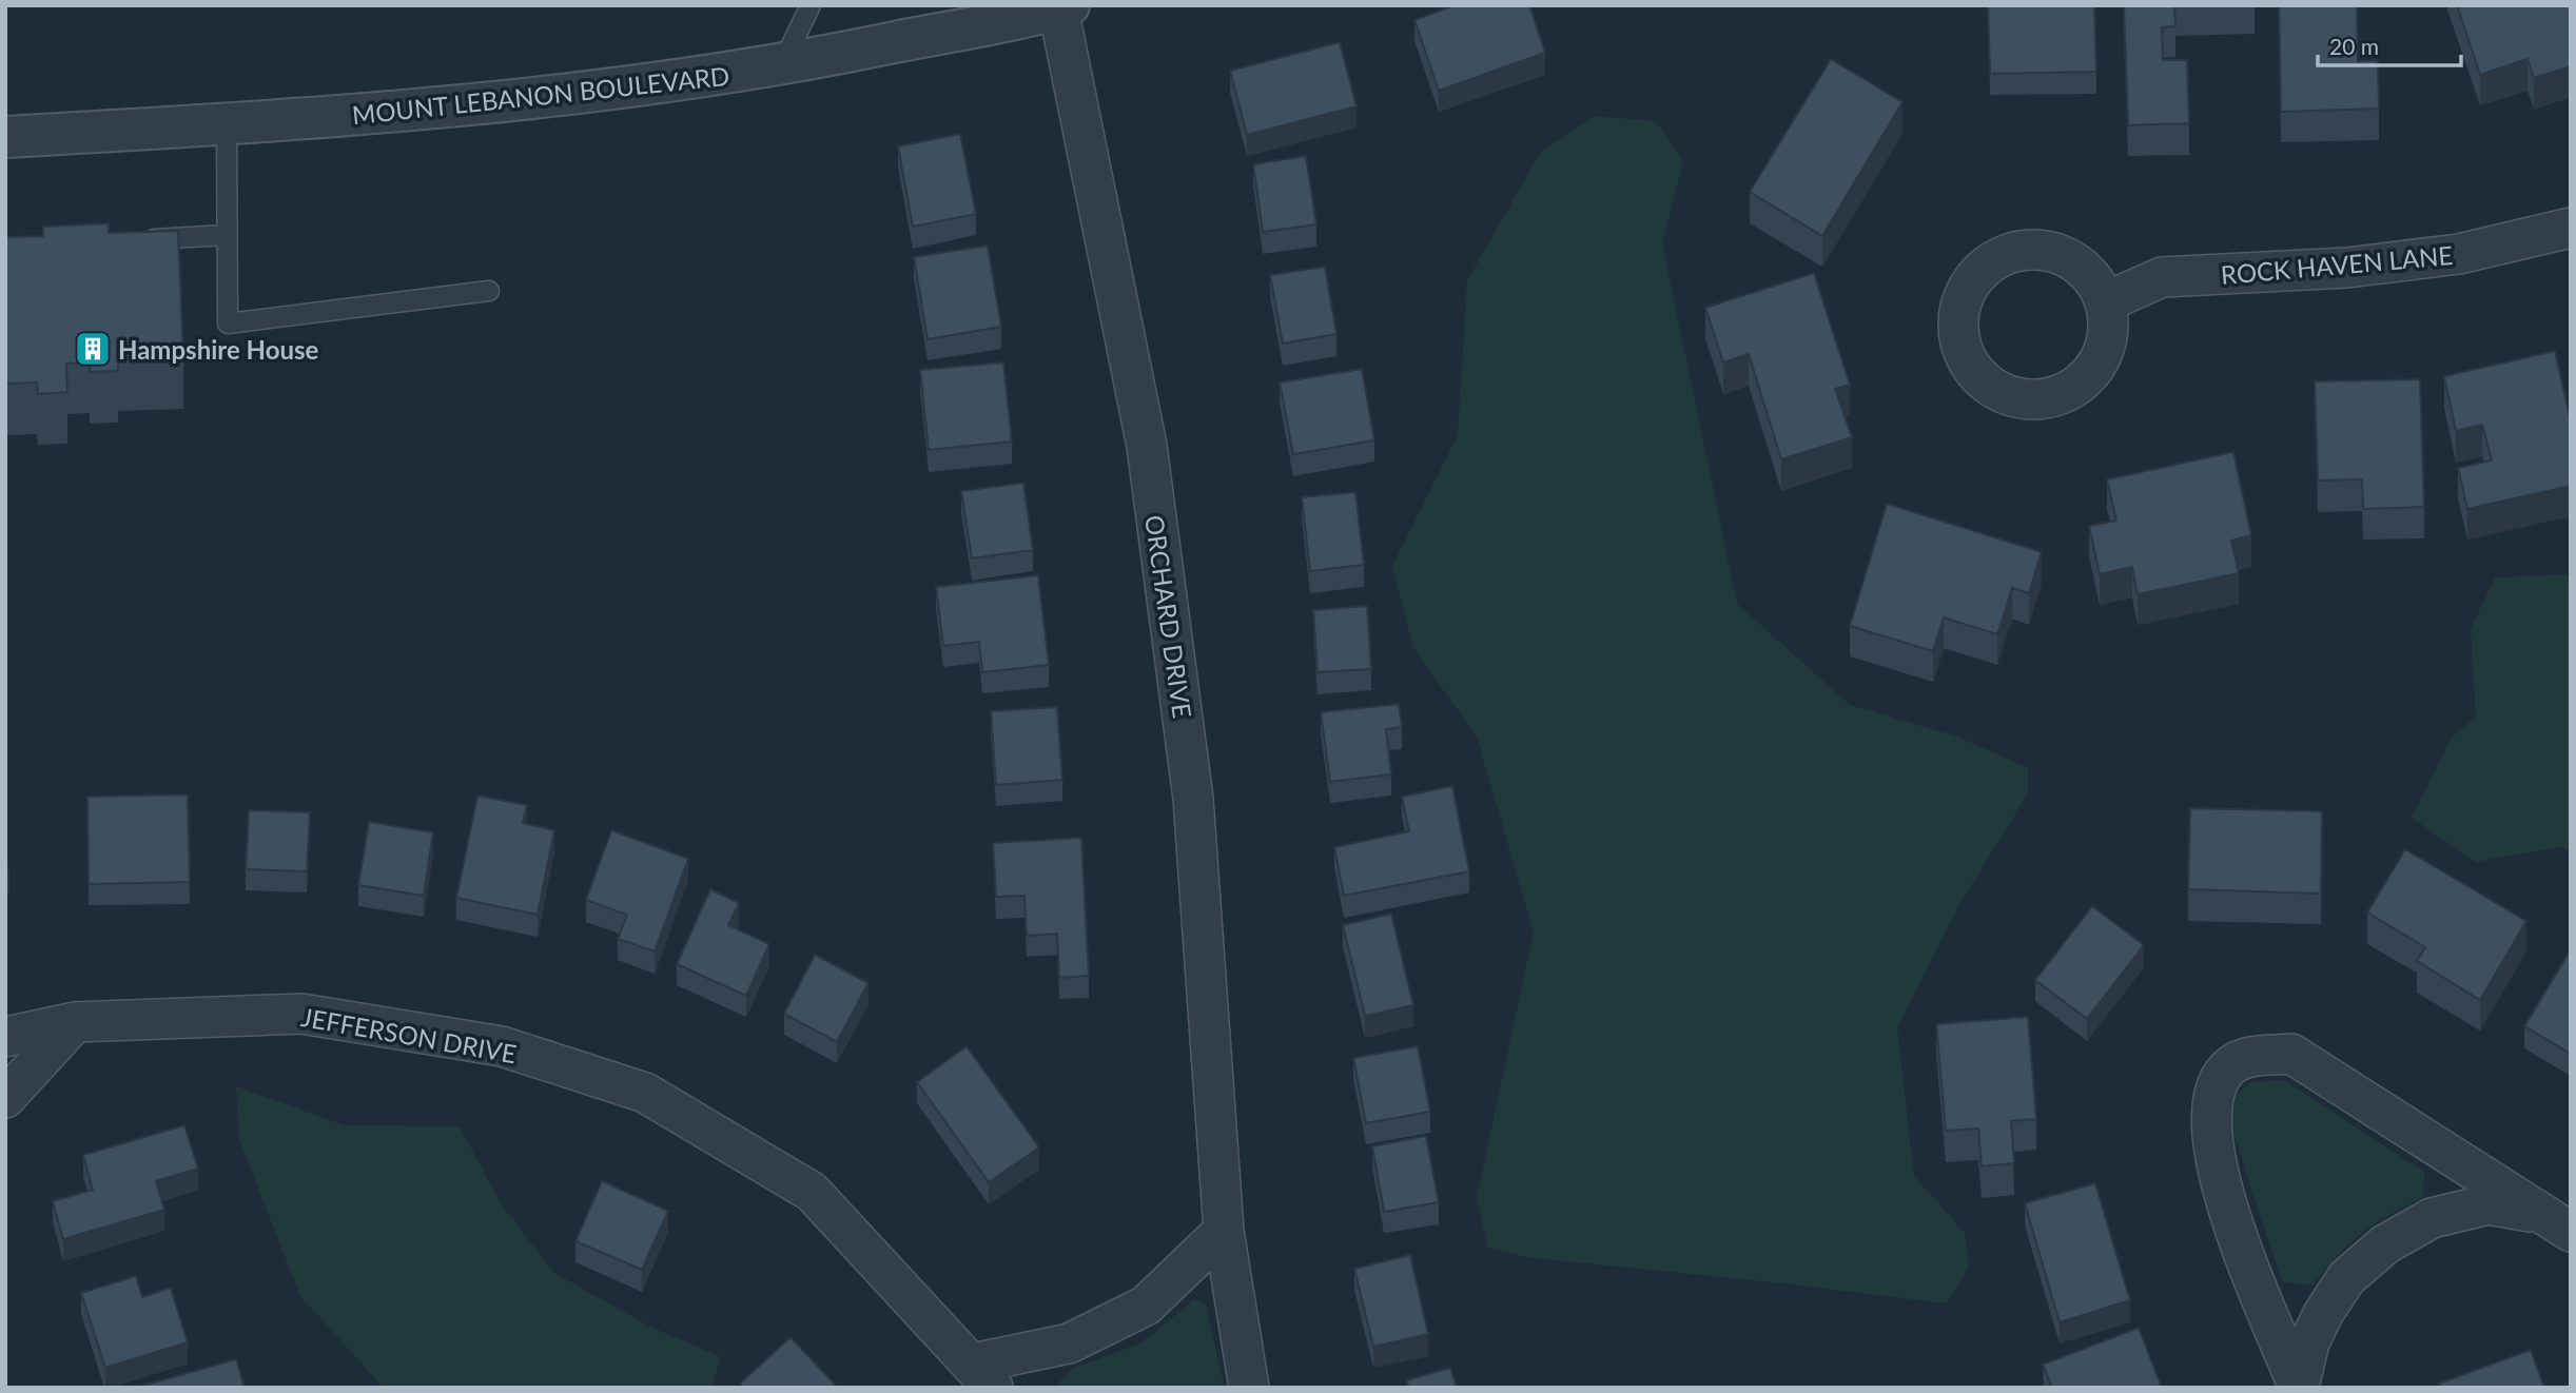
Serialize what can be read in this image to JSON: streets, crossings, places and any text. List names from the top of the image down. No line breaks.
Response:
{"streets":{"street":["MOUNT LEBANON BOULEVARD","ROCK HAVEN LANE","ORCHARD DRIVE","JEFFERSON DRIVE"]},"crossings":[["MOUNT LEBANON BOULEVARD","ORCHARD DRIVE"]],"places":{"building":["Hampshire House"]},"scale_bar":"20 m"}
